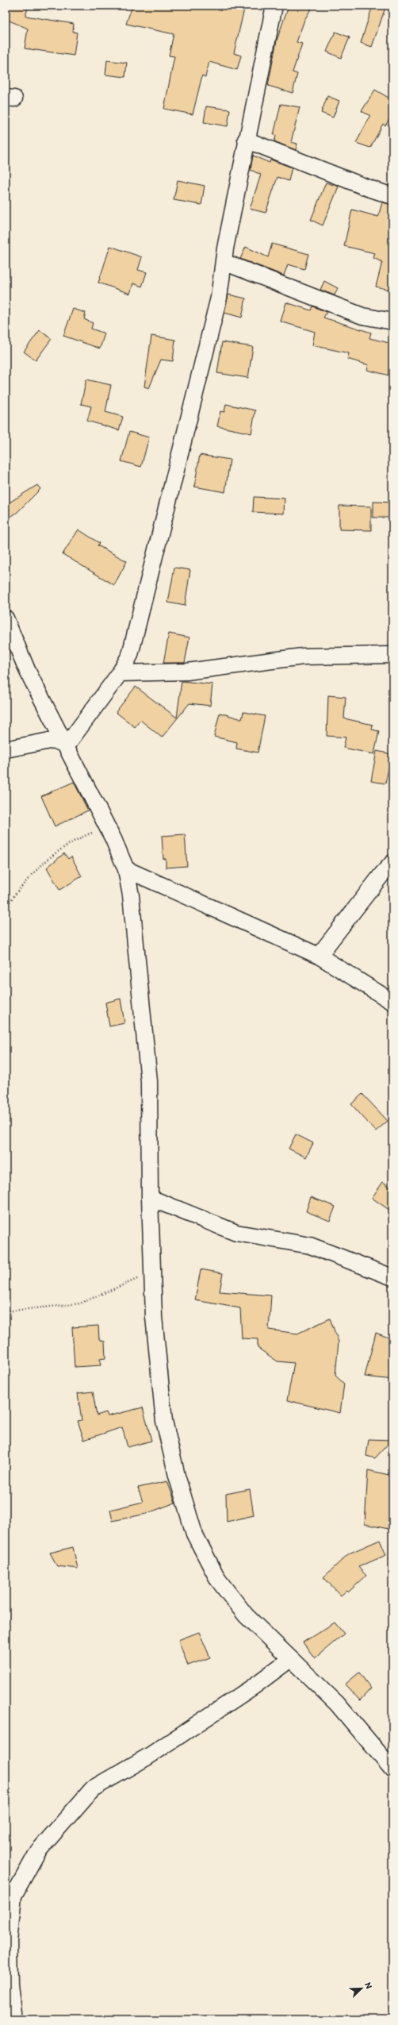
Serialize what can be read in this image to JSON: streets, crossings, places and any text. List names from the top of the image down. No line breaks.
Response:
{"north":"top right"}
